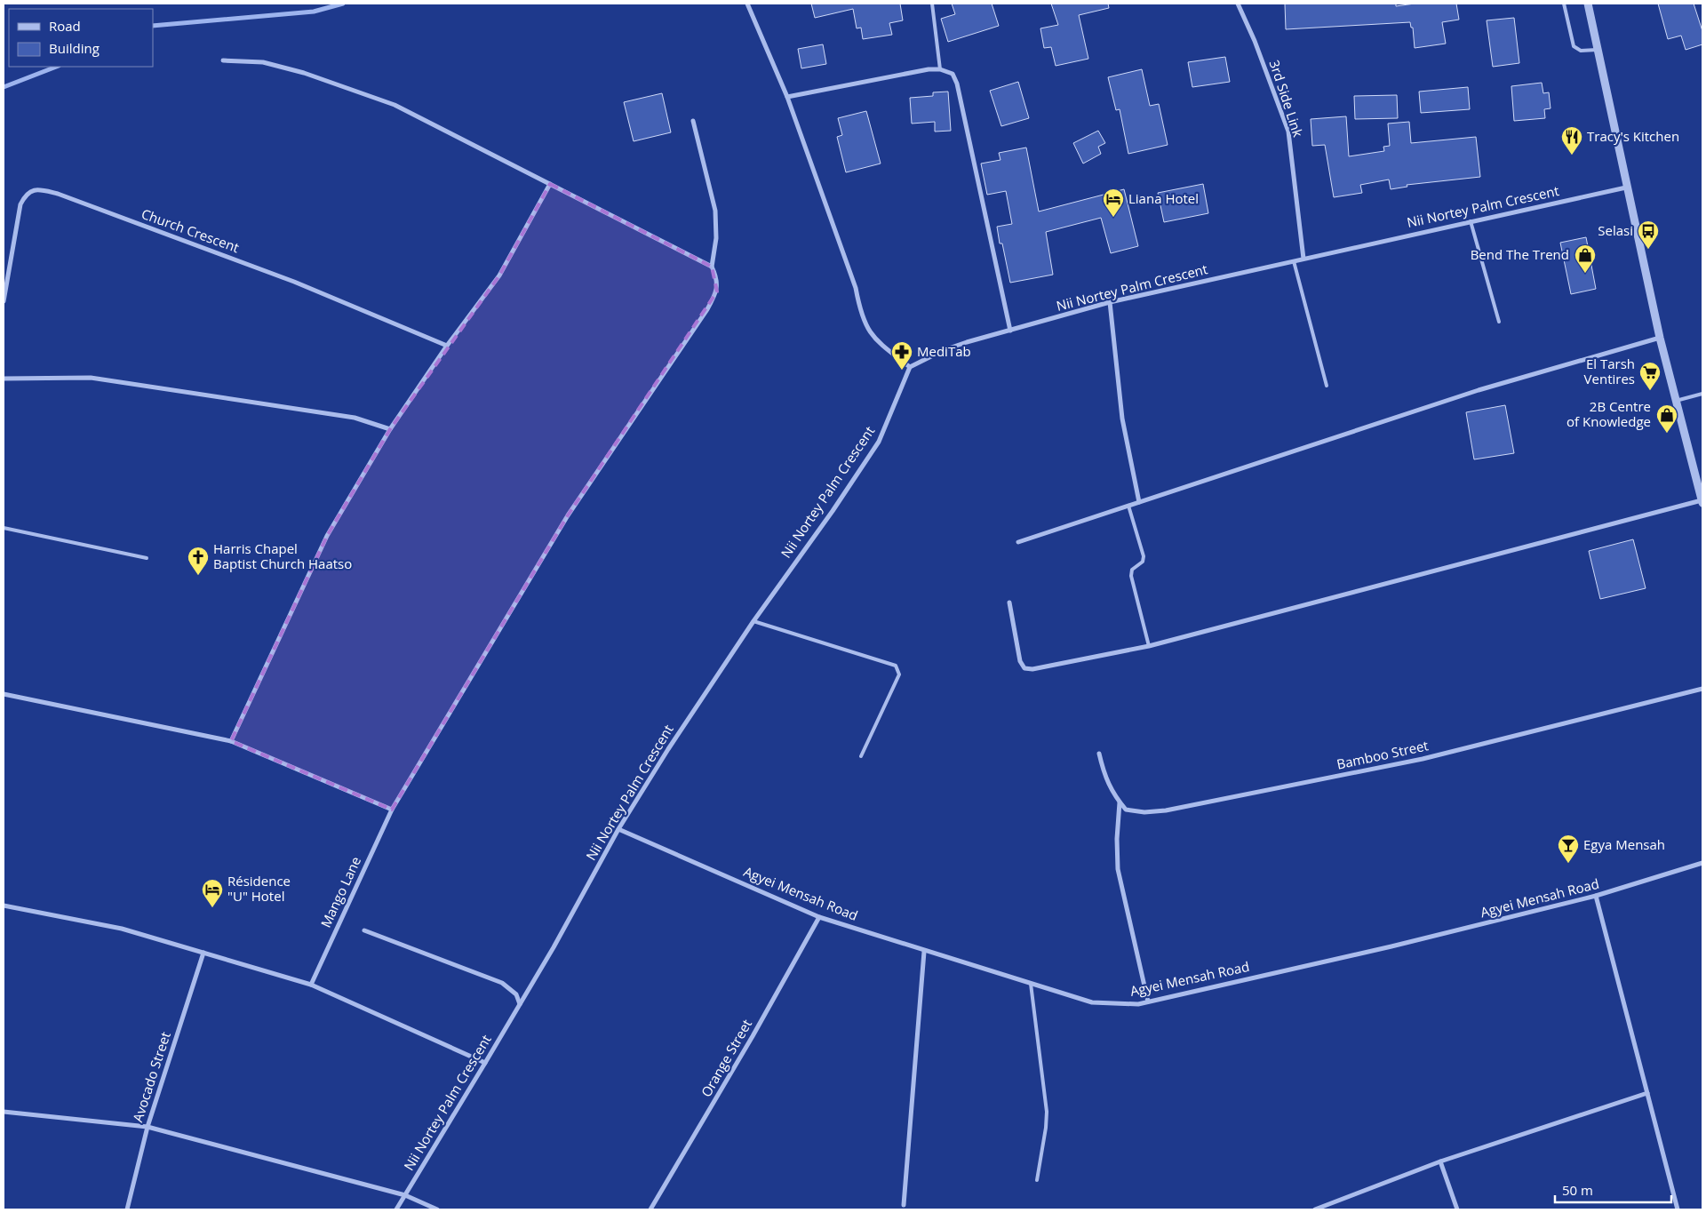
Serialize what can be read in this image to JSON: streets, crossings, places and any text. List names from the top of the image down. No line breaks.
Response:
{"streets":{"street":["3rd Side Link","Nii Nortey Palm Crescent","Church Crescent","Bamboo Street","Mango Lane","Agyei Mensah Road","Orange Street","Avocado Street"]},"crossings":[["3rd Side Link","Nii Nortey Palm Crescent"],["Nii Nortey Palm Crescent","Agyei Mensah Road"],["Agyei Mensah Road","Orange Street"]],"places":{"restaurant":["Tracy's Kitchen"],"hotel":["Liana Hotel","Résidence \"U\" Hotel"],"bus stop":["Selasi"],"shop":["Bend The Trend","2B Centre of Knowledge"],"pharmacy":["MediTab"],"supermarket":["El Tarsh Ventires"],"church":["Harris Chapel Baptist Church Haatso"],"bar":["Egya Mensah"]},"legend":["Road","Building"],"scale_bar":"50 m"}
